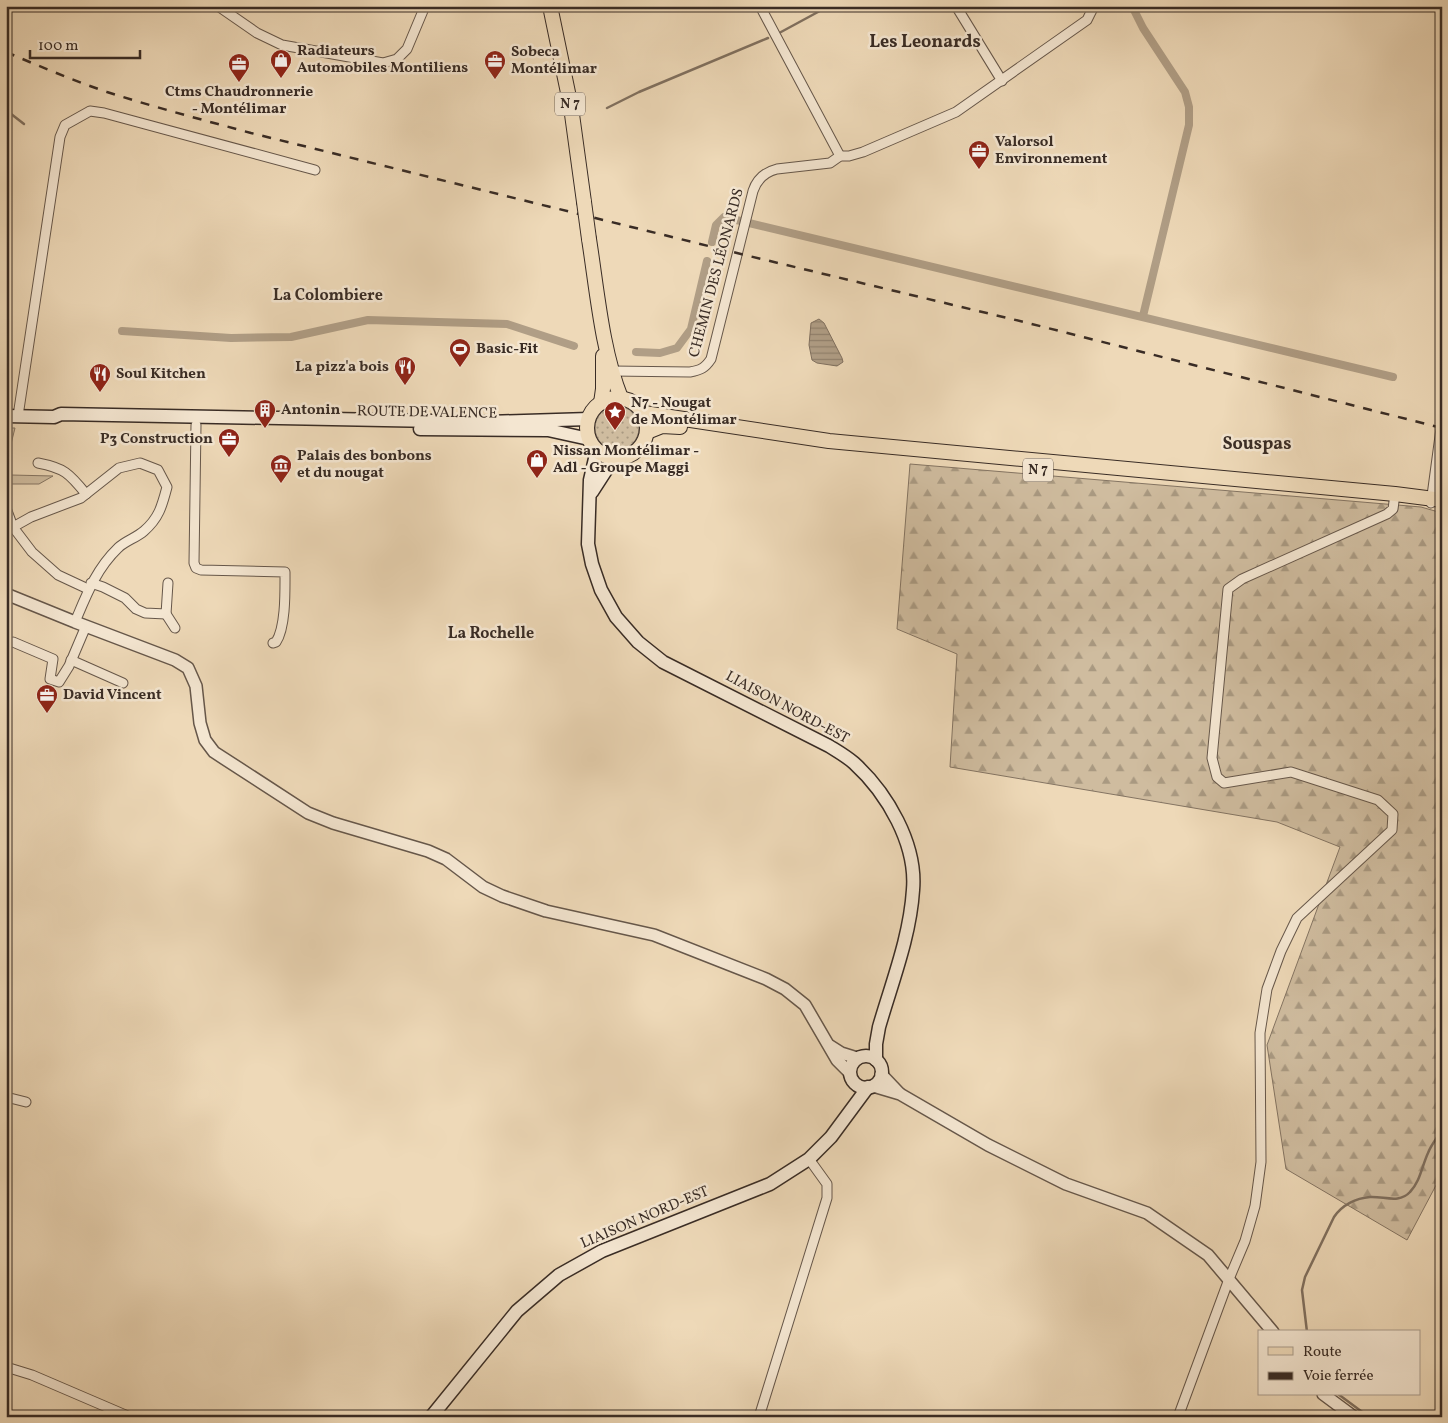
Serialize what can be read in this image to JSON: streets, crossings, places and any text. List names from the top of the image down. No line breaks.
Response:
{"streets":{"main road":["N 7","ROUTE DE VALENCE","LIAISON NORD-EST"],"street":["CHEMIN DES LÉONARDS"]},"crossings":[["N 7","CHEMIN DES LÉONARDS"],["N 7","ROUTE DE VALENCE"],["N 7","LIAISON NORD-EST"],["ROUTE DE VALENCE","LIAISON NORD-EST"]],"districts":["Les Leonards","La Colombiere","Souspas","La Rochelle"],"places":{"shop":["Radiateurs Automobiles Montiliens","Nissan Montélimar - Adl - Groupe Maggi"],"office":["Sobeca Montélimar","Ctms Chaudronnerie - Montélimar","Valorsol Environnement","P3 Construction","David Vincent"],"sports":["Basic-Fit"],"restaurant":["La pizz'a bois","Soul Kitchen"],"building":["Antonin"],"place":["N7 - Nougat de Montélimar"],"museum":["Palais des bonbons et du nougat"]},"legend":["Route","Voie ferrée"],"scale_bar":"100 m"}
